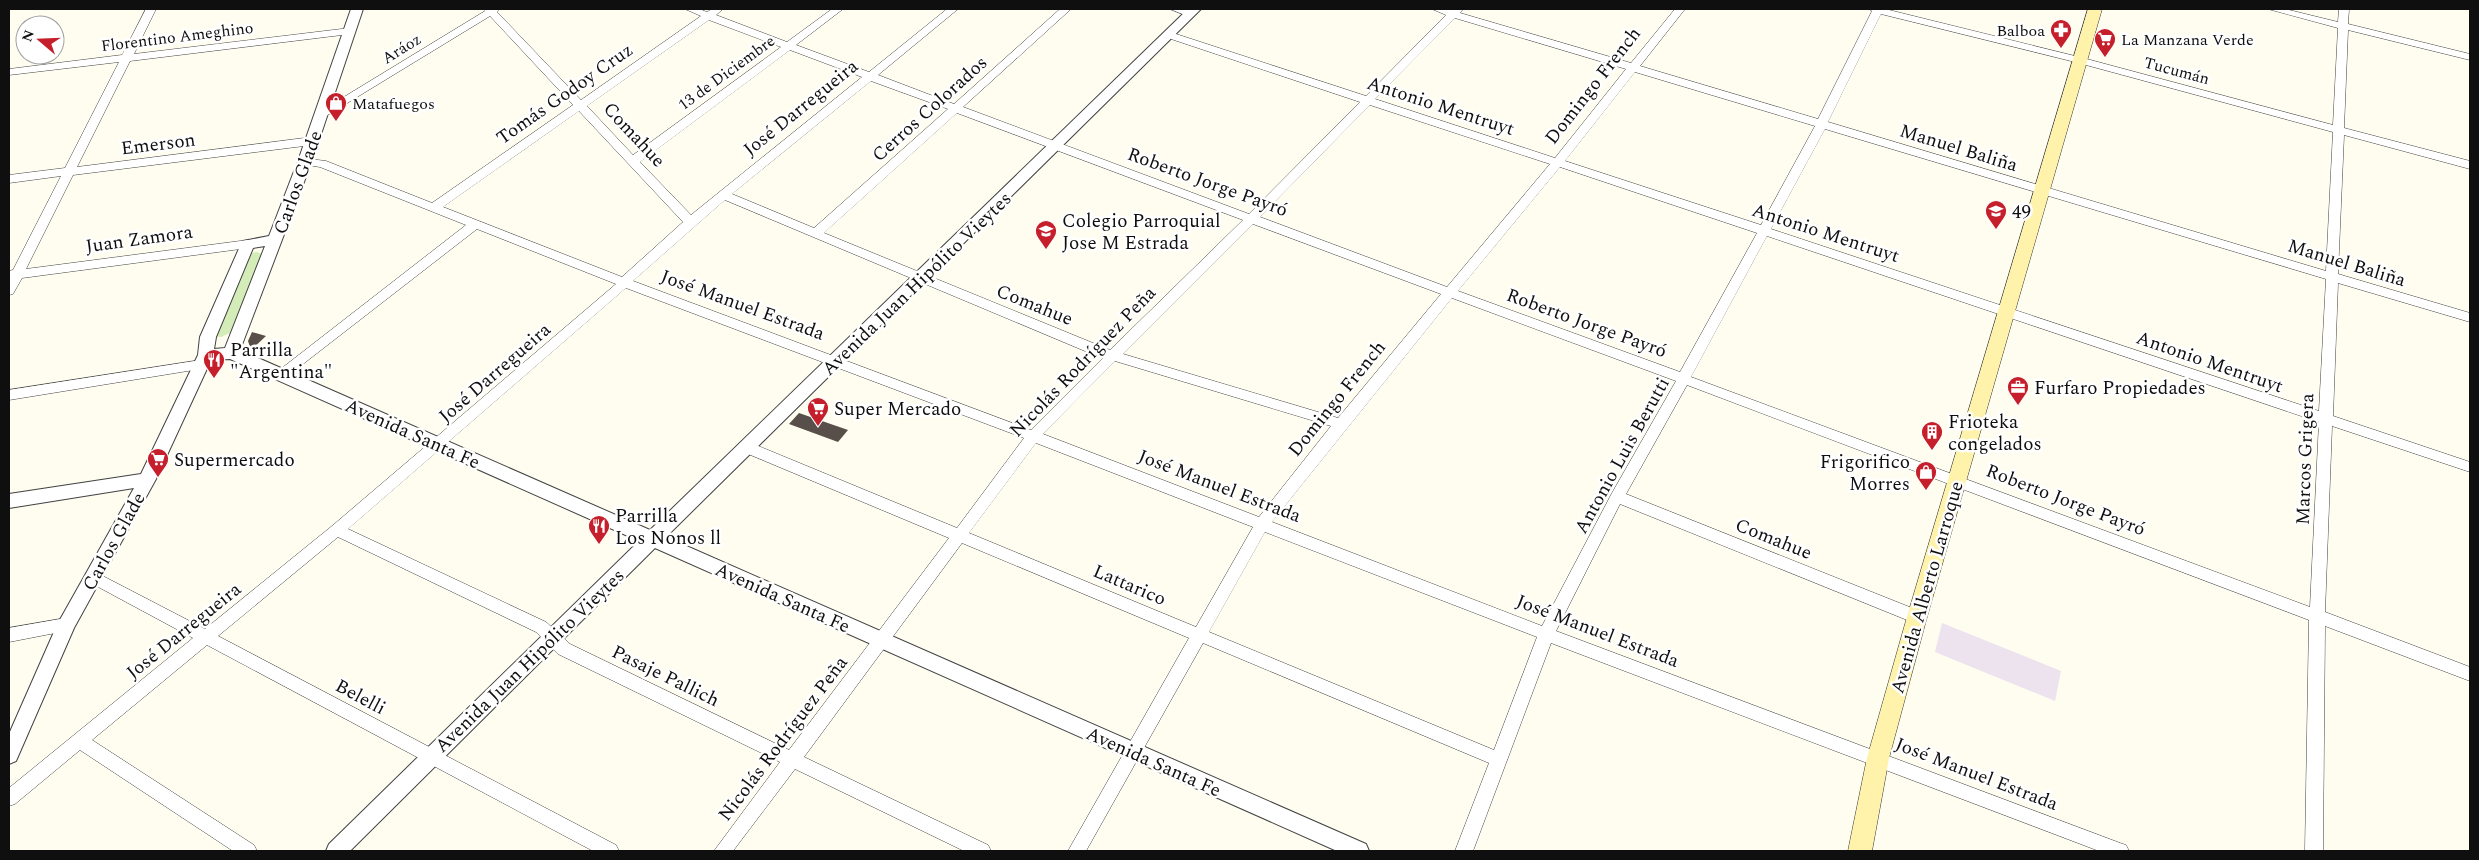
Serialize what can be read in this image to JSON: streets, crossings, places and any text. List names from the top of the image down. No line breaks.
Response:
{"streets":{"main road":["Avenida Alberto Larroque"],"street":["Florentino Ameghino","Aráoz","Tucumán","13 de Diciembre","Domingo French","Tomás Godoy Cruz","Antonio Mentruyt","José Darregueira","Cerros Colorados","Comahue","Emerson","Manuel Baliña","Roberto Jorge Payró","Carlos Glade","Juan Zamora","Avenida Juan Hipólito Vieytes","José Manuel Estrada","Nicolás Rodríguez Peña","Avenida Santa Fe","Antonio Luis Berutti","Marcos Grigera","Lattarico","Pasaje Pallich","Belelli"]},"crossings":[["Florentino Ameghino","Carlos Glade"],["Aráoz","Comahue"],["Aráoz","Carlos Glade"],["Tucumán","Antonio Luis Berutti"],["Tucumán","Marcos Grigera"],["Tucumán","Avenida Alberto Larroque"],["13 de Diciembre","Comahue"],["13 de Diciembre","Roberto Jorge Payró"],["Domingo French","Antonio Mentruyt"],["Domingo French","Comahue"],["Domingo French","Manuel Baliña"],["Domingo French","Roberto Jorge Payró"],["Domingo French","José Manuel Estrada"],["Domingo French","Avenida Santa Fe"],["Domingo French","Lattarico"],["Tomás Godoy Cruz","Comahue"],["Tomás Godoy Cruz","Roberto Jorge Payró"],["Tomás Godoy Cruz","José Manuel Estrada"],["Antonio Mentruyt","Avenida Juan Hipólito Vieytes"],["Antonio Mentruyt","Nicolás Rodríguez Peña"],["Antonio Mentruyt","Antonio Luis Berutti"],["Antonio Mentruyt","Marcos Grigera"],["Antonio Mentruyt","Avenida Alberto Larroque"],["José Darregueira","Comahue"],["José Darregueira","Roberto Jorge Payró"],["José Darregueira","José Manuel Estrada"],["José Darregueira","Avenida Santa Fe"],["José Darregueira","Pasaje Pallich"],["José Darregueira","Belelli"],["Cerros Colorados","Comahue"],["Cerros Colorados","Roberto Jorge Payró"],["Comahue","Avenida Juan Hipólito Vieytes"],["Comahue","Nicolás Rodríguez Peña"],["Comahue","Antonio Luis Berutti"],["Comahue","Avenida Alberto Larroque"],["Emerson","Carlos Glade"],["Manuel Baliña","Nicolás Rodríguez Peña"],["Manuel Baliña","Antonio Luis Berutti"],["Manuel Baliña","Marcos Grigera"],["Manuel Baliña","Avenida Alberto Larroque"],["Roberto Jorge Payró","Avenida Juan Hipólito Vieytes"],["Roberto Jorge Payró","Nicolás Rodríguez Peña"],["Roberto Jorge Payró","Antonio Luis Berutti"],["Roberto Jorge Payró","Marcos Grigera"],["Roberto Jorge Payró","Avenida Alberto Larroque"],["Carlos Glade","Juan Zamora"],["Carlos Glade","José Manuel Estrada"],["Carlos Glade","Avenida Santa Fe"],["Carlos Glade","Belelli"],["Avenida Juan Hipólito Vieytes","José Manuel Estrada"],["Avenida Juan Hipólito Vieytes","Avenida Santa Fe"],["Avenida Juan Hipólito Vieytes","Lattarico"],["Avenida Juan Hipólito Vieytes","Pasaje Pallich"],["Avenida Juan Hipólito Vieytes","Belelli"],["José Manuel Estrada","Nicolás Rodríguez Peña"],["José Manuel Estrada","Antonio Luis Berutti"],["José Manuel Estrada","Avenida Alberto Larroque"],["Nicolás Rodríguez Peña","Avenida Santa Fe"],["Nicolás Rodríguez Peña","Lattarico"],["Nicolás Rodríguez Peña","Pasaje Pallich"],["Antonio Luis Berutti","Lattarico"]],"places":{"pharmacy":["Balboa"],"supermarket":["La Manzana Verde","Super Mercado","Supermercado"],"shop":["Matafuegos","Frigorifico Morres"],"school or university":["49","Colegio Parroquial Jose M Estrada"],"restaurant":["Parrilla \"Argentina\"","Parrilla Los Nonos ll"],"office":["Furfaro Propiedades"],"building":["Frioteka congelados"]},"north":"left"}
